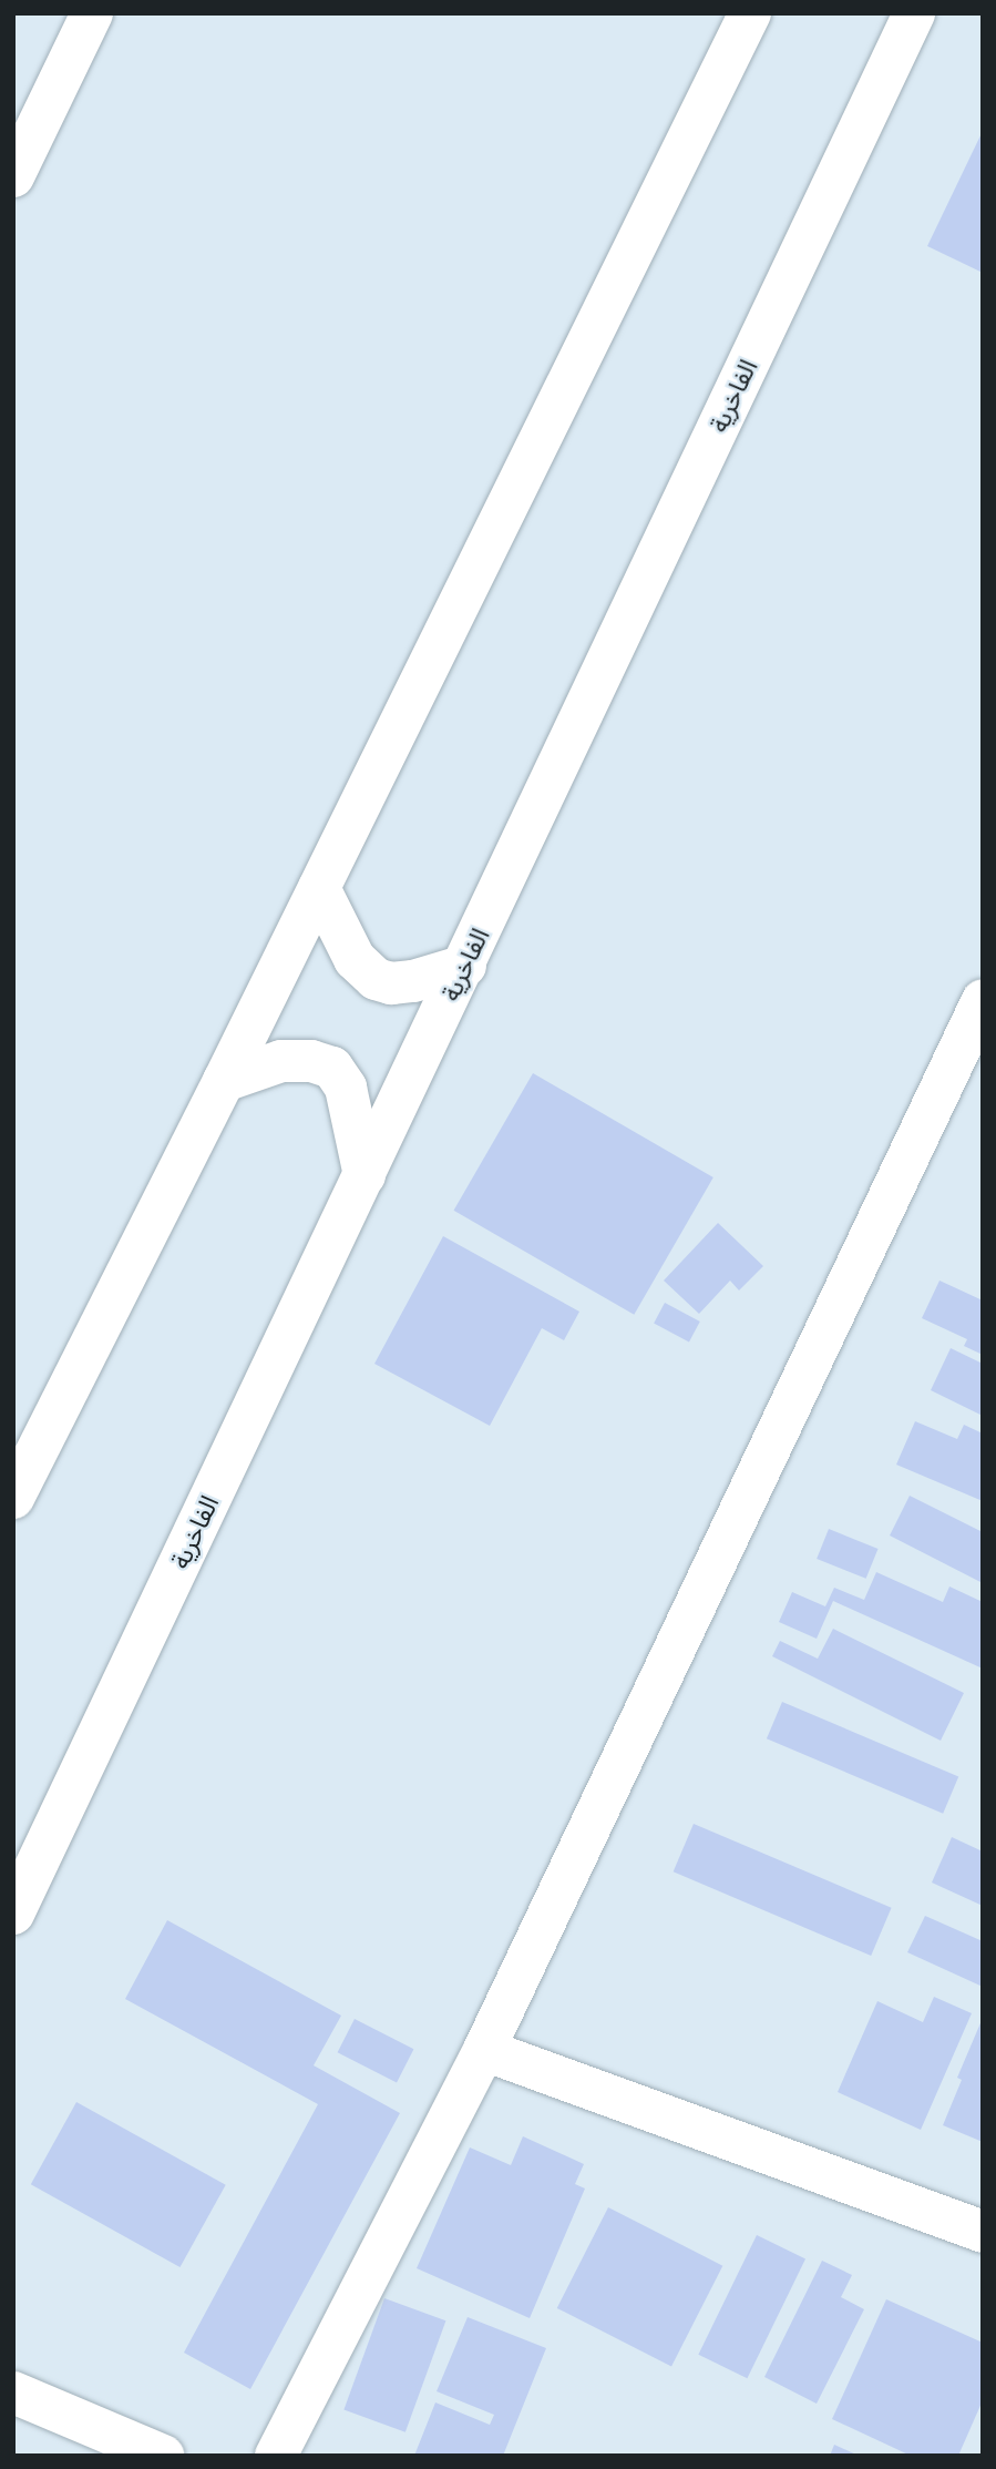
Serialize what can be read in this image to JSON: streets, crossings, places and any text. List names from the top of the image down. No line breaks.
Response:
{"streets":{"street":["الفاخرية"]}}
